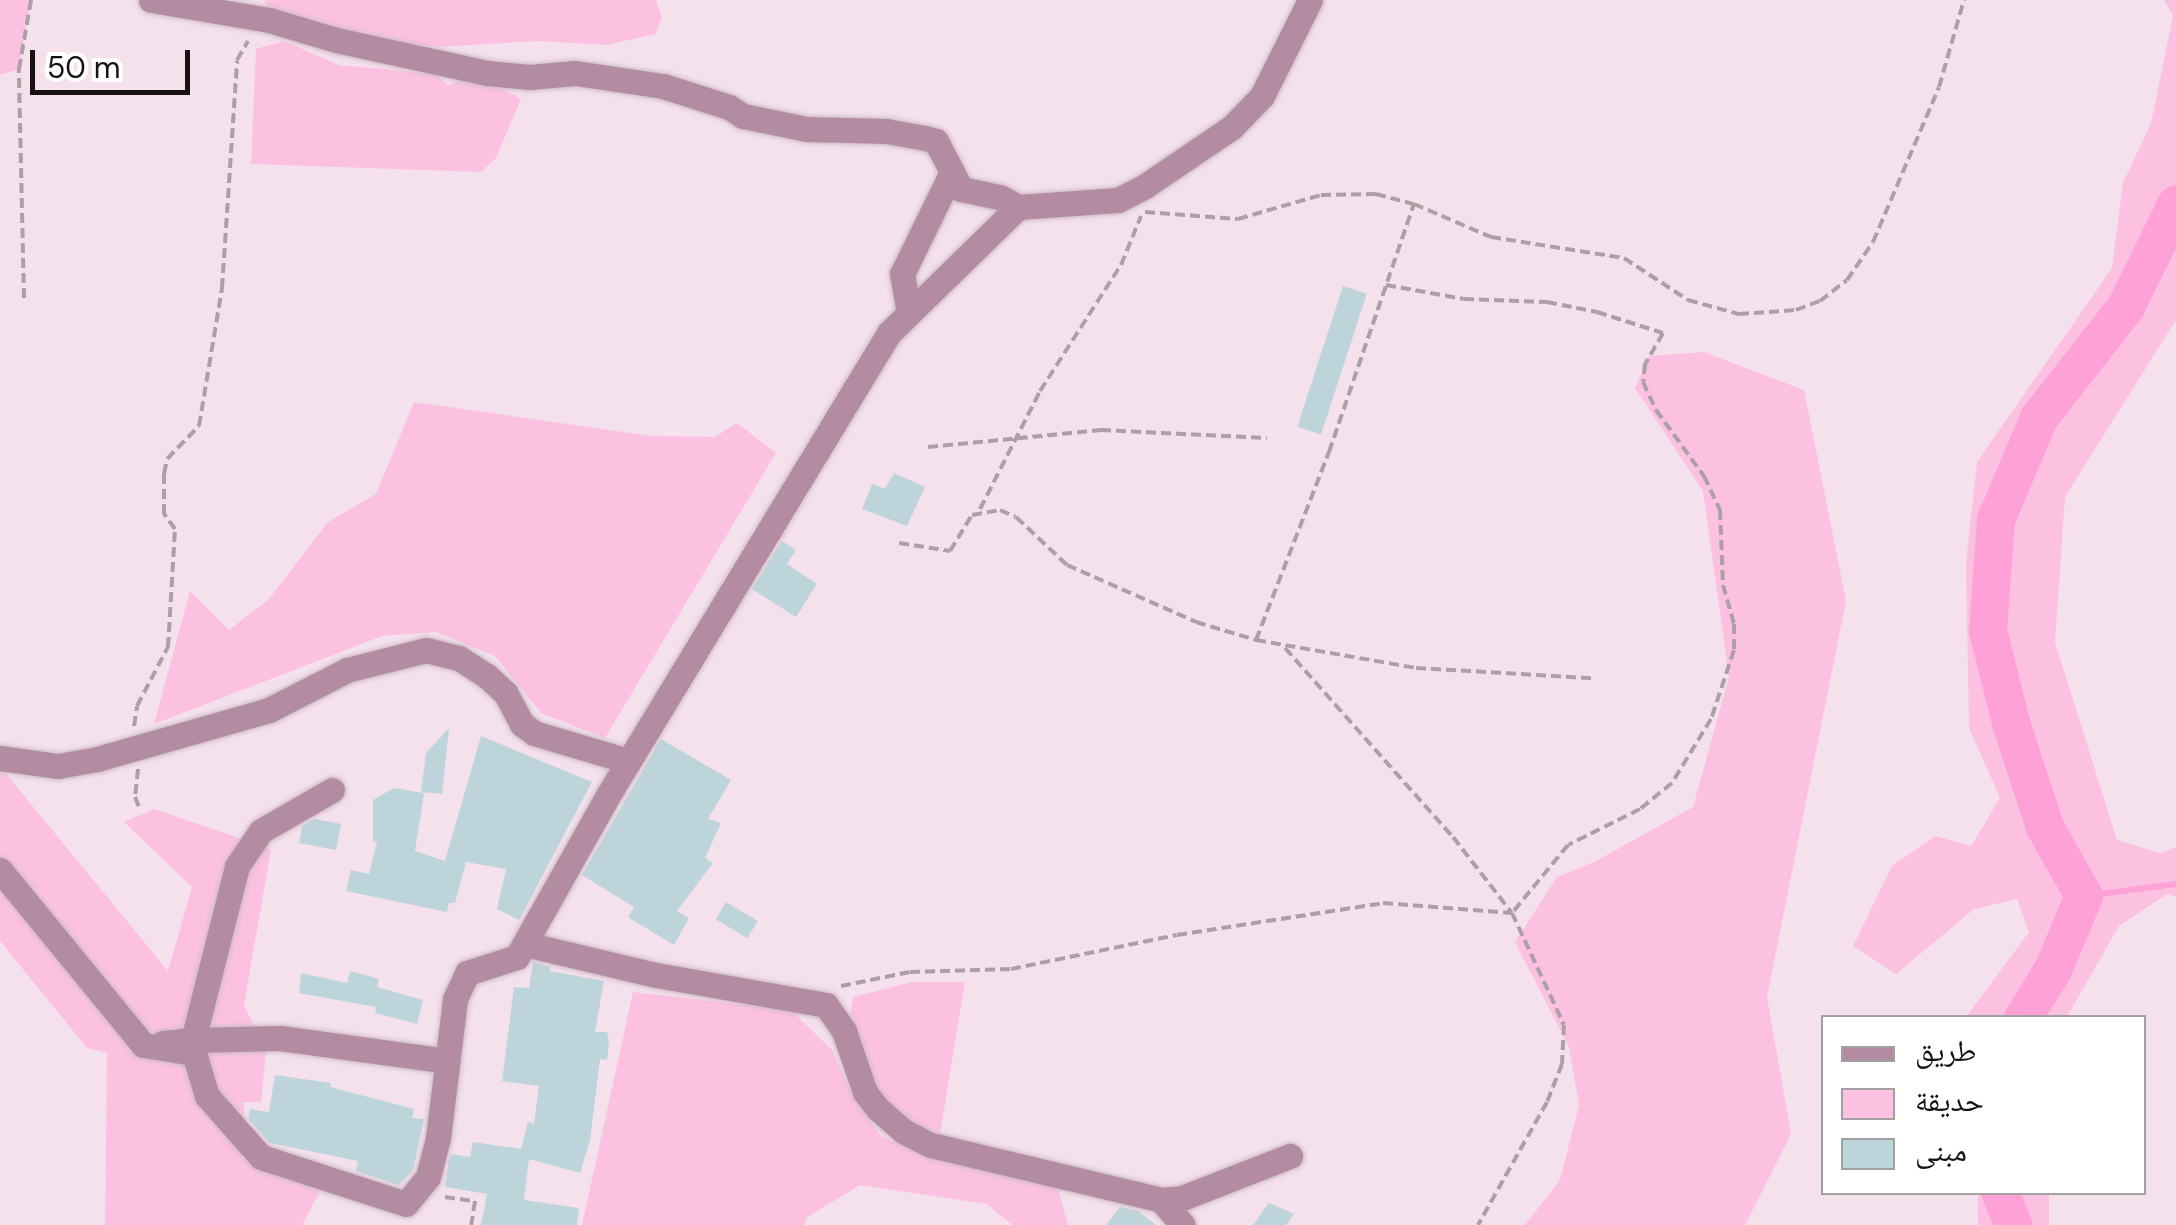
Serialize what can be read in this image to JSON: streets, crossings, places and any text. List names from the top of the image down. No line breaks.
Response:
{"legend":["طريق","حديقة","مبنى"],"scale_bar":"50 m"}
